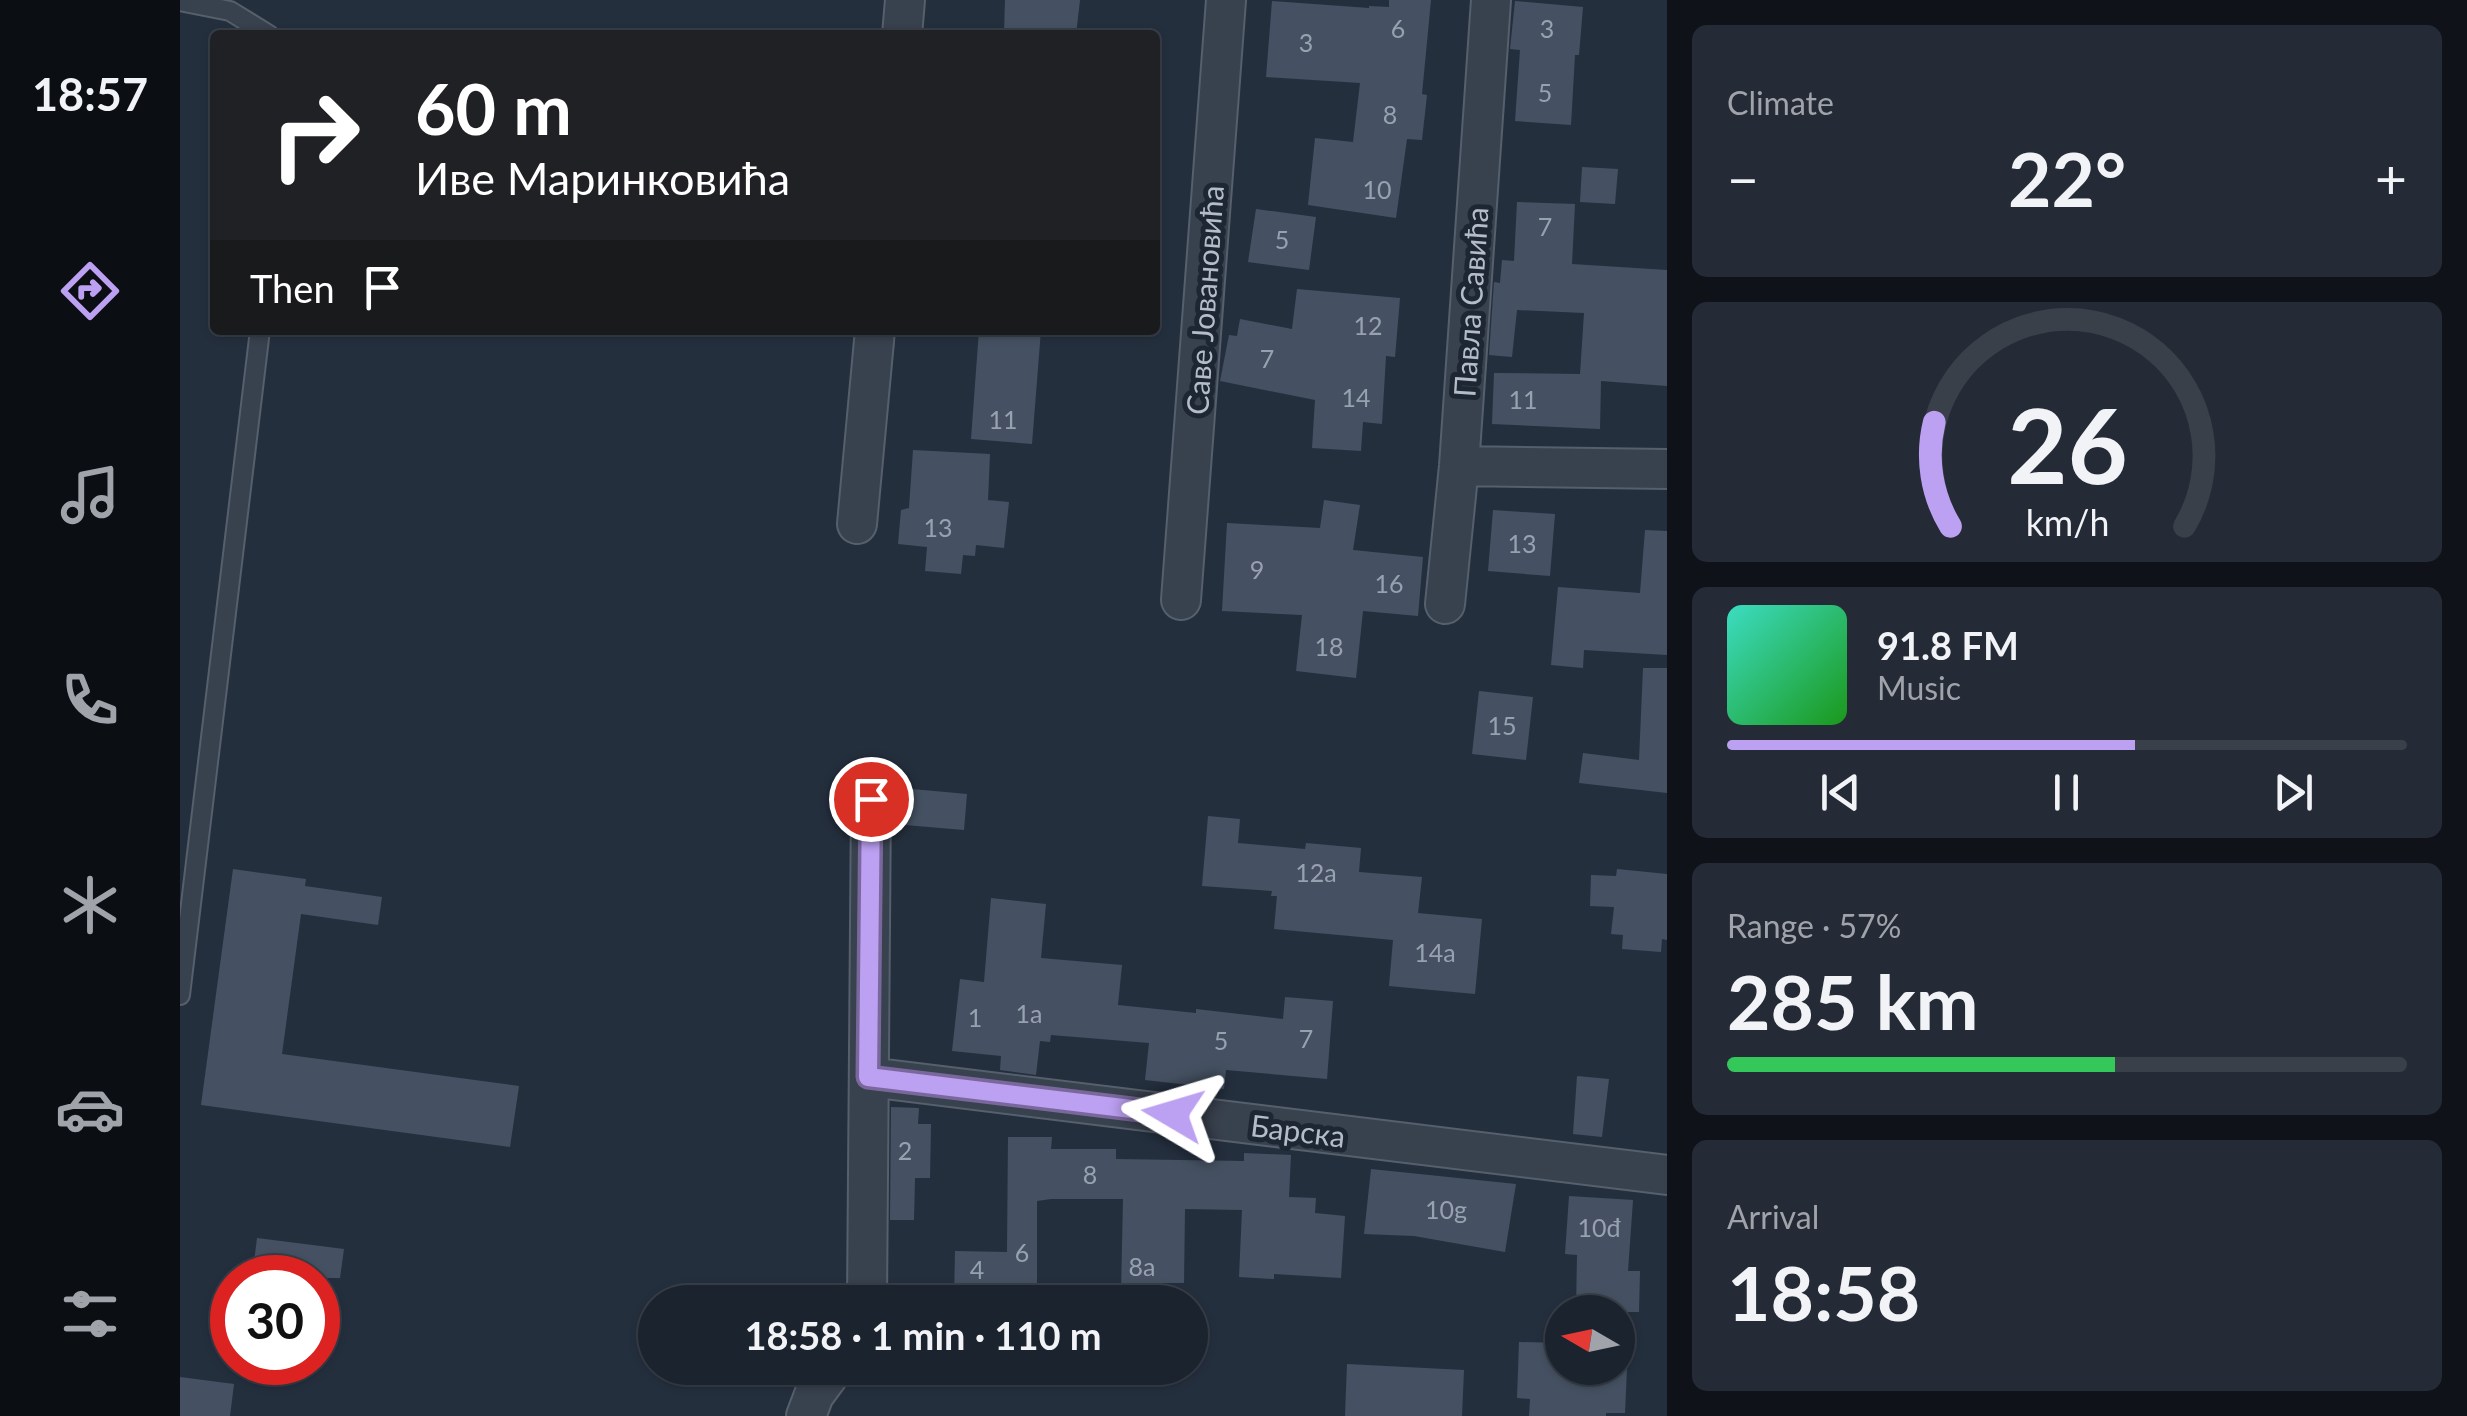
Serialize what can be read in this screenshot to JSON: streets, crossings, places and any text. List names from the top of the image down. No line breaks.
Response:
{"streets":{"street":["Саве Јовановића","Павла Савића","Барска"]},"house_numbers":["6","3","3","5","8","10","7","5","12","7","14","11","11","13","13","9","16","18","15","12a","14a","1a","1","7","5","2","8","10g","10đ","6","8a","4"],"north":"left","page":{"tabs":"18:57","tile":["Climate",["Range · 57%","285 km"],["Arrival","18:58"]],"turn":["60 m","Иве Маринковића"],"heat":["−","22°","+"],"then":"Then","song":["91.8 FM","Music"],"limit":"30","trip":"18:58 · 1 min · 110 m","gauge":["26","km/h"]}}
